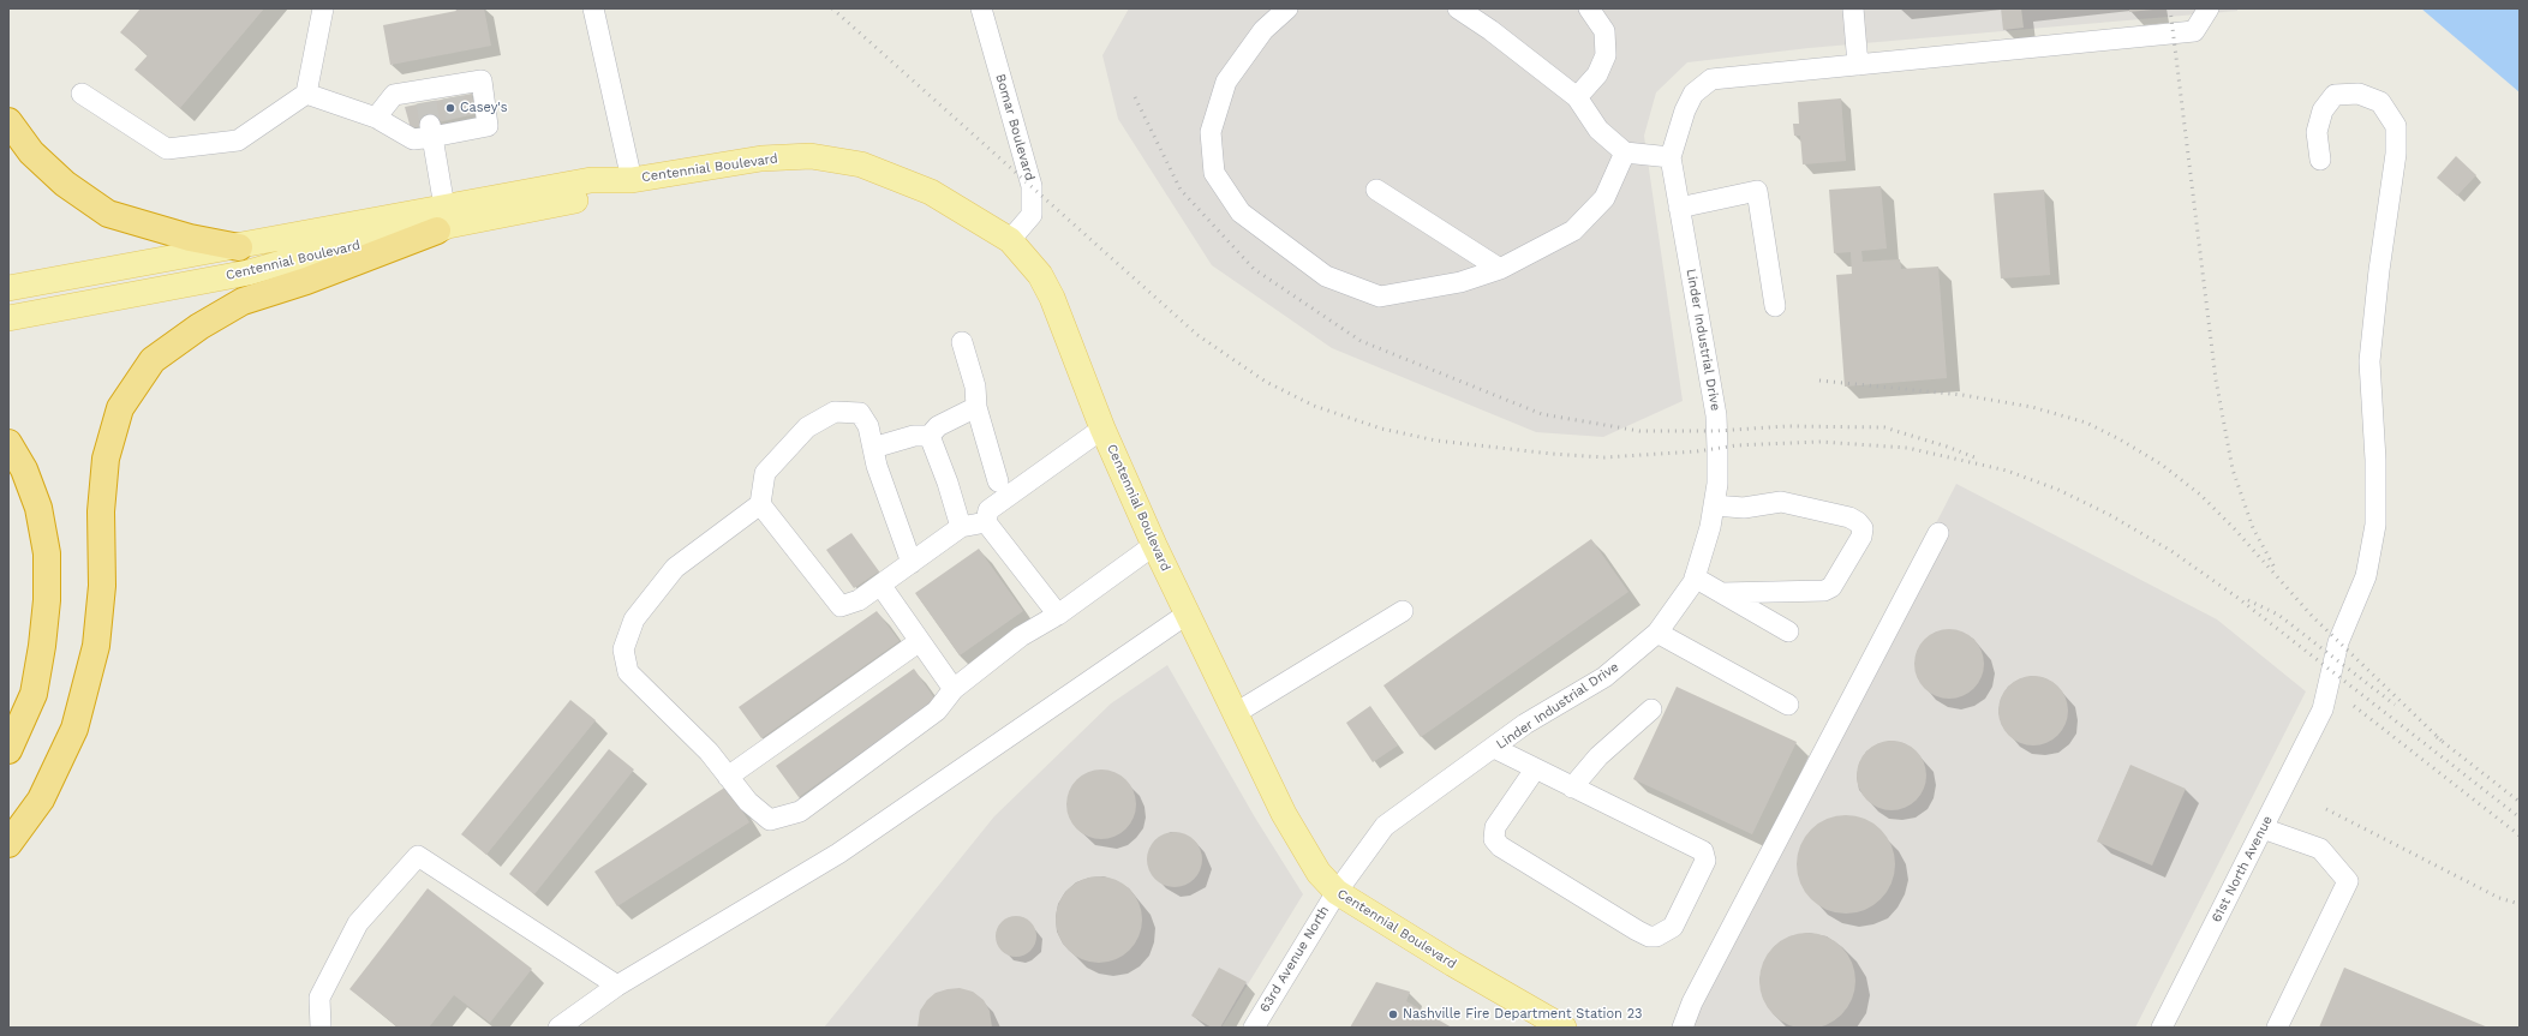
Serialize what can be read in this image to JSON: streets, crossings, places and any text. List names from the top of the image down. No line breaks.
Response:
{"streets":{"main road":["Centennial Boulevard"],"street":["Bomar Boulevard","Linder Industrial Drive","61st North Avenue","63rd Avenue North"]},"crossings":[["Bomar Boulevard","Centennial Boulevard"],["Centennial Boulevard","Linder Industrial Drive"],["Centennial Boulevard","63rd Avenue North"],["Linder Industrial Drive","63rd Avenue North"]],"places":["Casey's","Nashville Fire Department Station 23"]}
